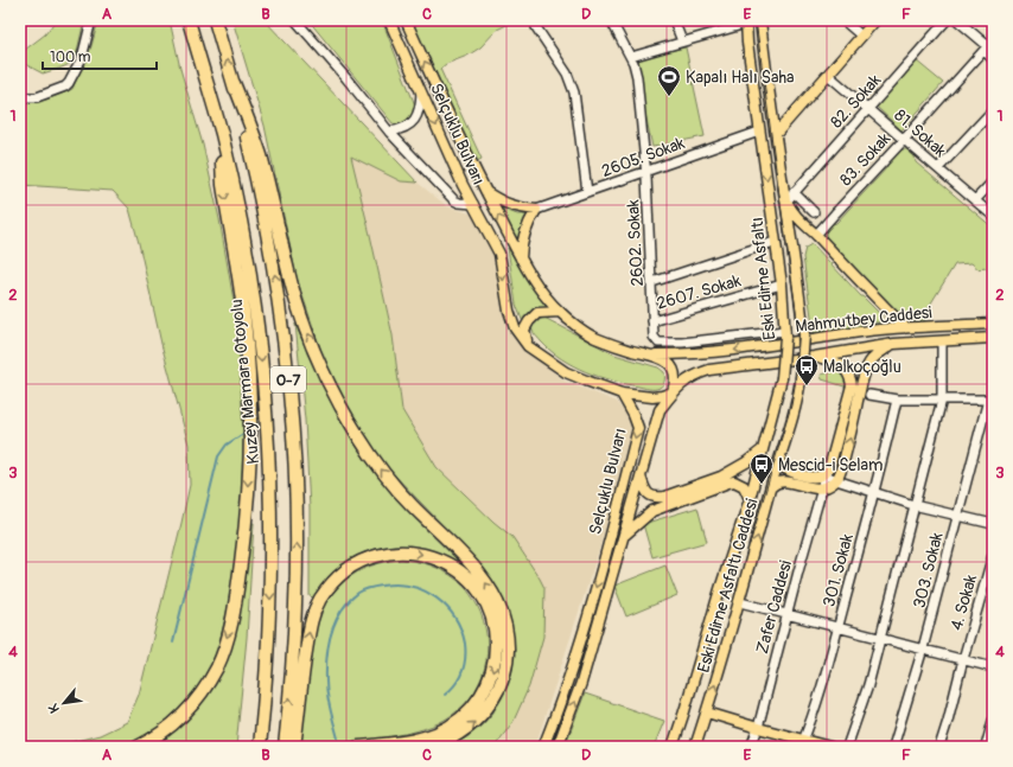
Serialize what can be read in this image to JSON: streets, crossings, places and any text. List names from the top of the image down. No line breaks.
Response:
{"streets":{"highway":["O-7","Kuzey Marmara Otoyolu"],"main road":["Selçuklu Bulvarı","Eski Edirne Asfaltı","Mahmutbey Caddesi","Eski Edirne Asfaltı Caddesi"],"street":["82. Sokak","81. Sokak","2605. Sokak","83. Sokak","2602. Sokak","2607. Sokak","301. Sokak","303. Sokak","4. Sokak","Zafer Caddesi"]},"crossings":[["82. Sokak","81. Sokak"],["82. Sokak","Eski Edirne Asfaltı"],["81. Sokak","83. Sokak"],["Selçuklu Bulvarı","Mahmutbey Caddesi"],["2605. Sokak","2602. Sokak"],["2605. Sokak","Eski Edirne Asfaltı"],["2602. Sokak","Eski Edirne Asfaltı"],["2602. Sokak","2607. Sokak"],["Eski Edirne Asfaltı","2607. Sokak"],["Eski Edirne Asfaltı","Eski Edirne Asfaltı Caddesi"]],"one_way":["Eski Edirne Asfaltı Caddesi"],"places":{"sports":["Kapalı Halı Saha"],"bus stop":["Malkoçoğlu","Mescid-i Selam"]},"scale_bar":"100 m","north":"bottom left","grid":{"columns":["A","B","C","D","E","F"],"rows":["1","2","3","4"]}}
